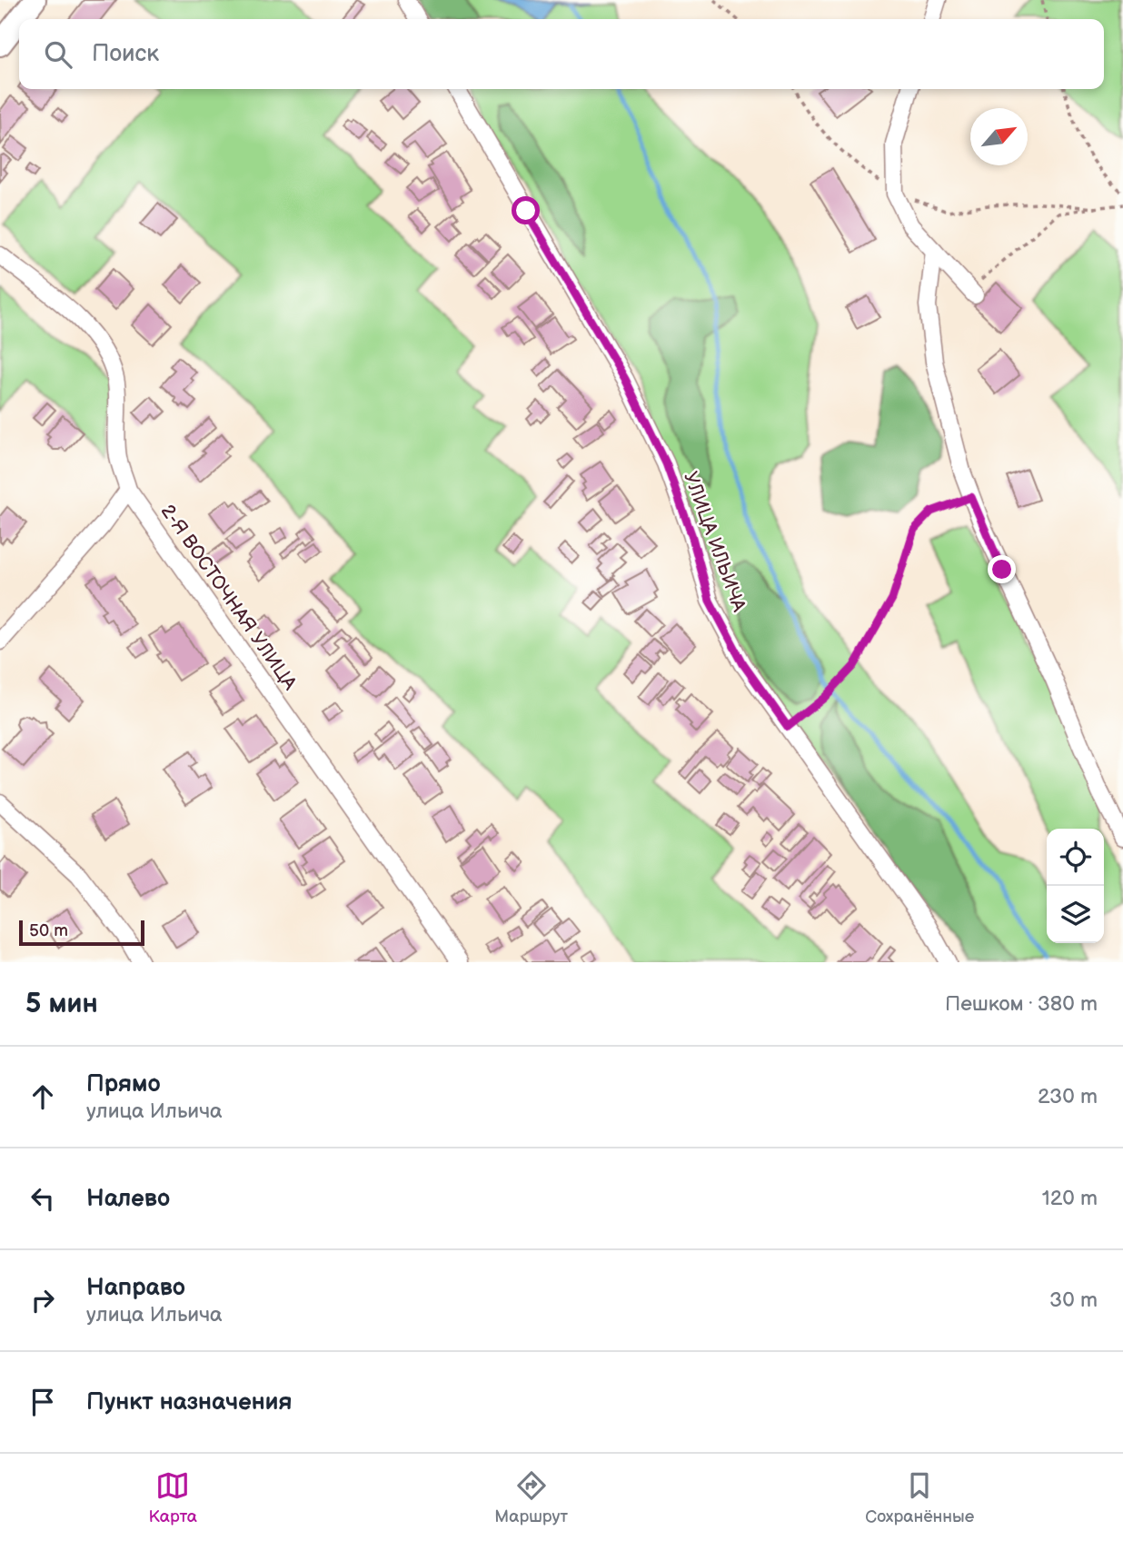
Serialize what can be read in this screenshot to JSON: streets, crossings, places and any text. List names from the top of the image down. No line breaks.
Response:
{"streets":{"street":["УЛИЦА ИЛЬИЧА","2-Я ВОСТОЧНАЯ УЛИЦА"]},"scale_bar":"50 m","north":"top right","page":{"search":"Поиск","scale":"50 m","heading":["5 мин","Пешком · 380 m"],"list":[["Прямо","улица Ильича","230 m"],["Налево","120 m"],["Направо","улица Ильича","30 m"],"Пункт назначения"],"nav":["Карта","Маршрут","Сохранённые"]}}
